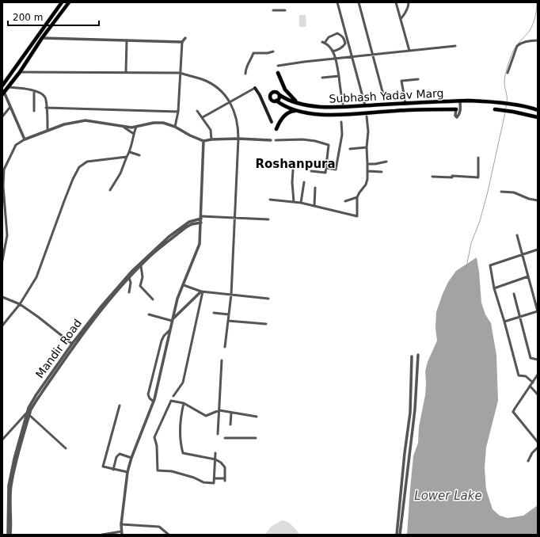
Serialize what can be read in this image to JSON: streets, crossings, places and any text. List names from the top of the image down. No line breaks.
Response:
{"streets":{"main road":["Subhash Yadav Marg"],"street":["Mandir Road"]},"districts":["Roshanpura"],"water":["Lower Lake"],"scale_bar":"200 m"}
